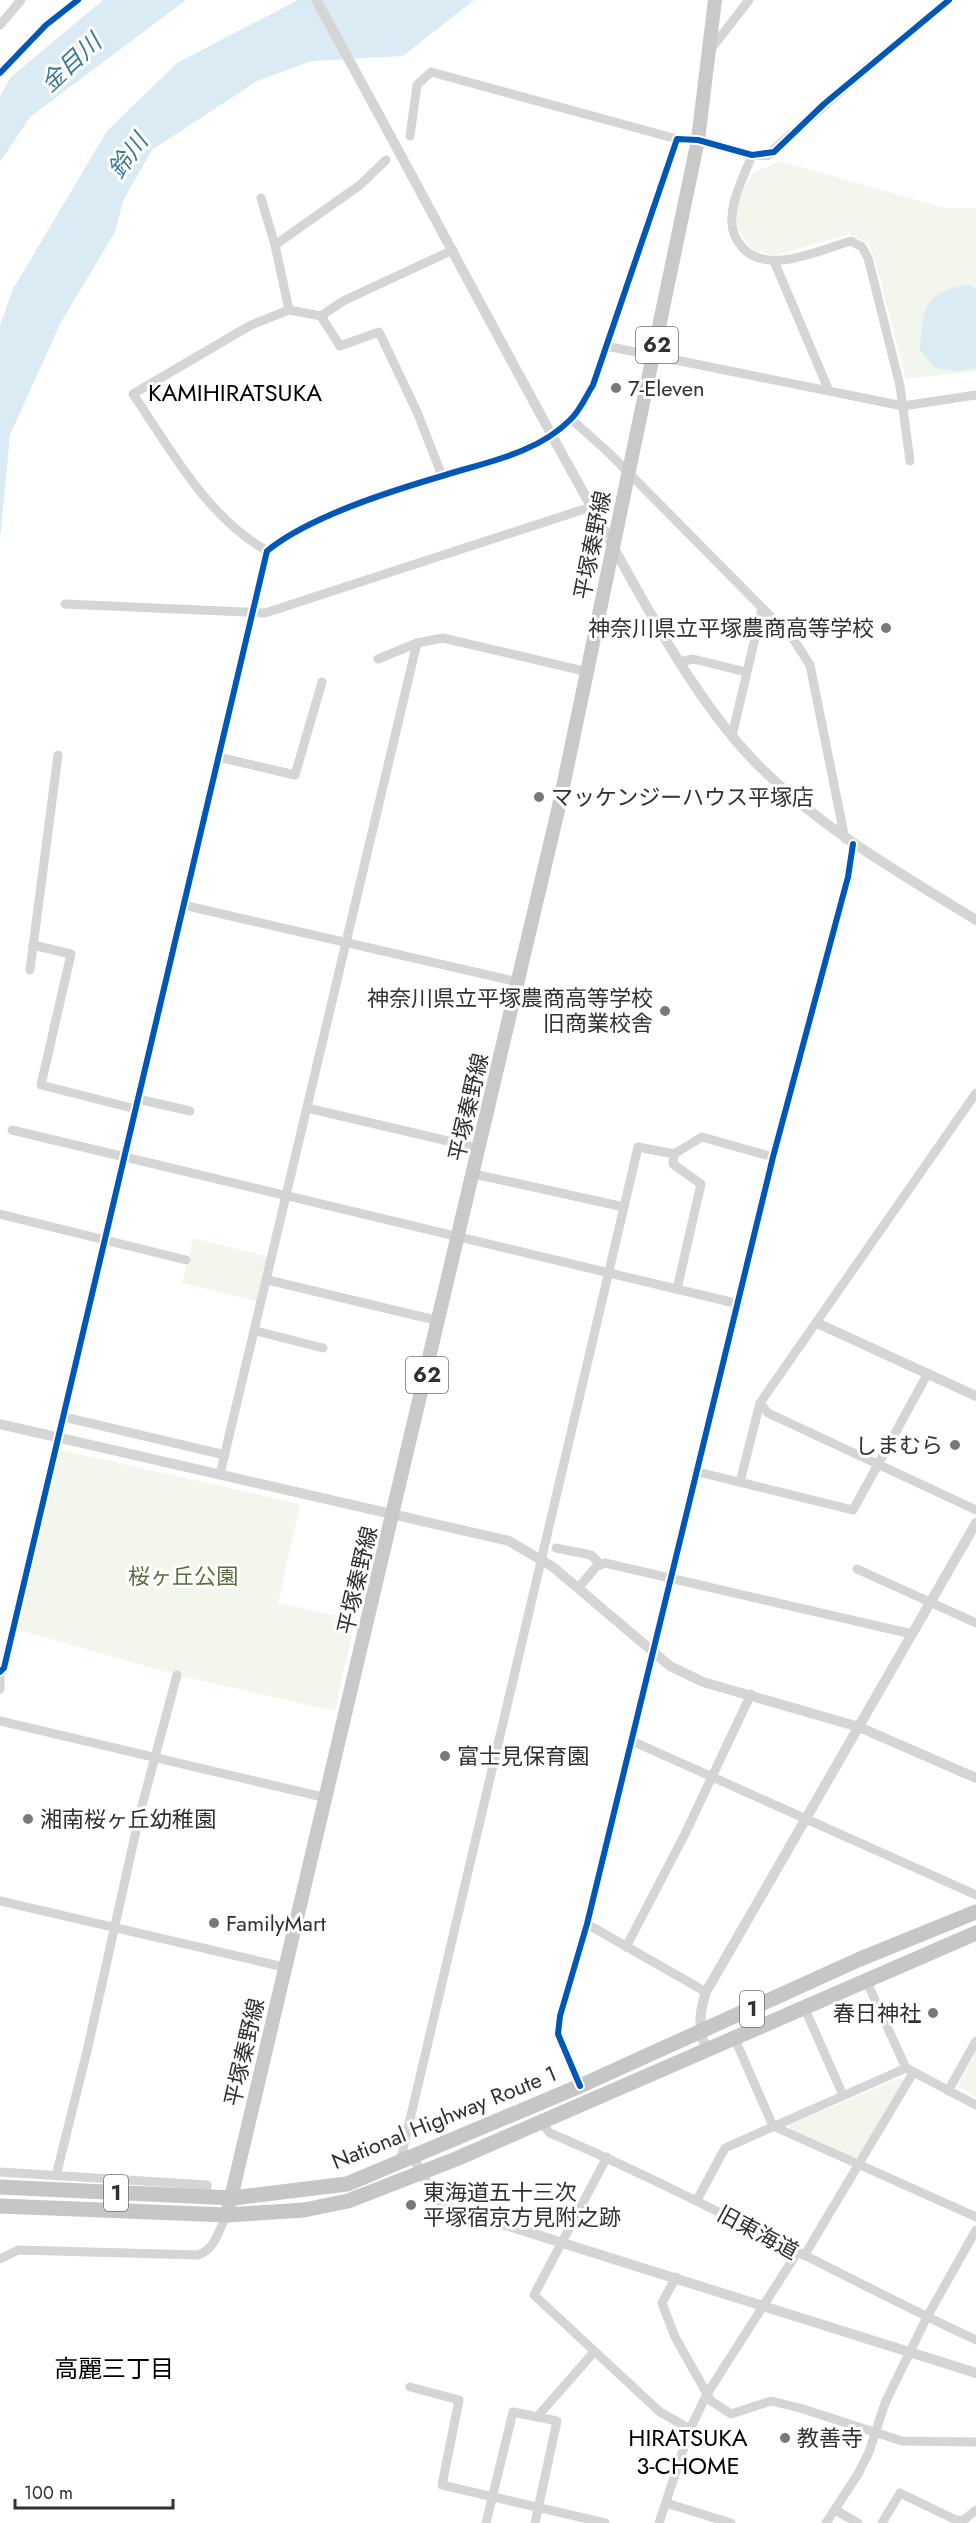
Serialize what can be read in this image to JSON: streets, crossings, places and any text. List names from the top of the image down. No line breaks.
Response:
{"streets":{"highway":["1","National Highway Route 1"],"main road":["62","平塚秦野線"],"street":["旧東海道"]},"crossings":[["平塚秦野線","National Highway Route 1"],["National Highway Route 1","旧東海道"]],"districts":["KAMIHIRATSUKA","高麗三丁目","HIRATSUKA 3-CHOME"],"water":["金目川","鈴川"],"parks":["桜ヶ丘公園"],"places":["7-Eleven","神奈川県立平塚農商高等学校","マッケンジーハウス平塚店","神奈川県立平塚農商高等学校 旧商業校舎","しまむら","富士見保育園","湘南桜ヶ丘幼稚園","FamilyMart","春日神社","東海道五十三次 平塚宿京方見附之跡","教善寺"],"scale_bar":"100 m"}
